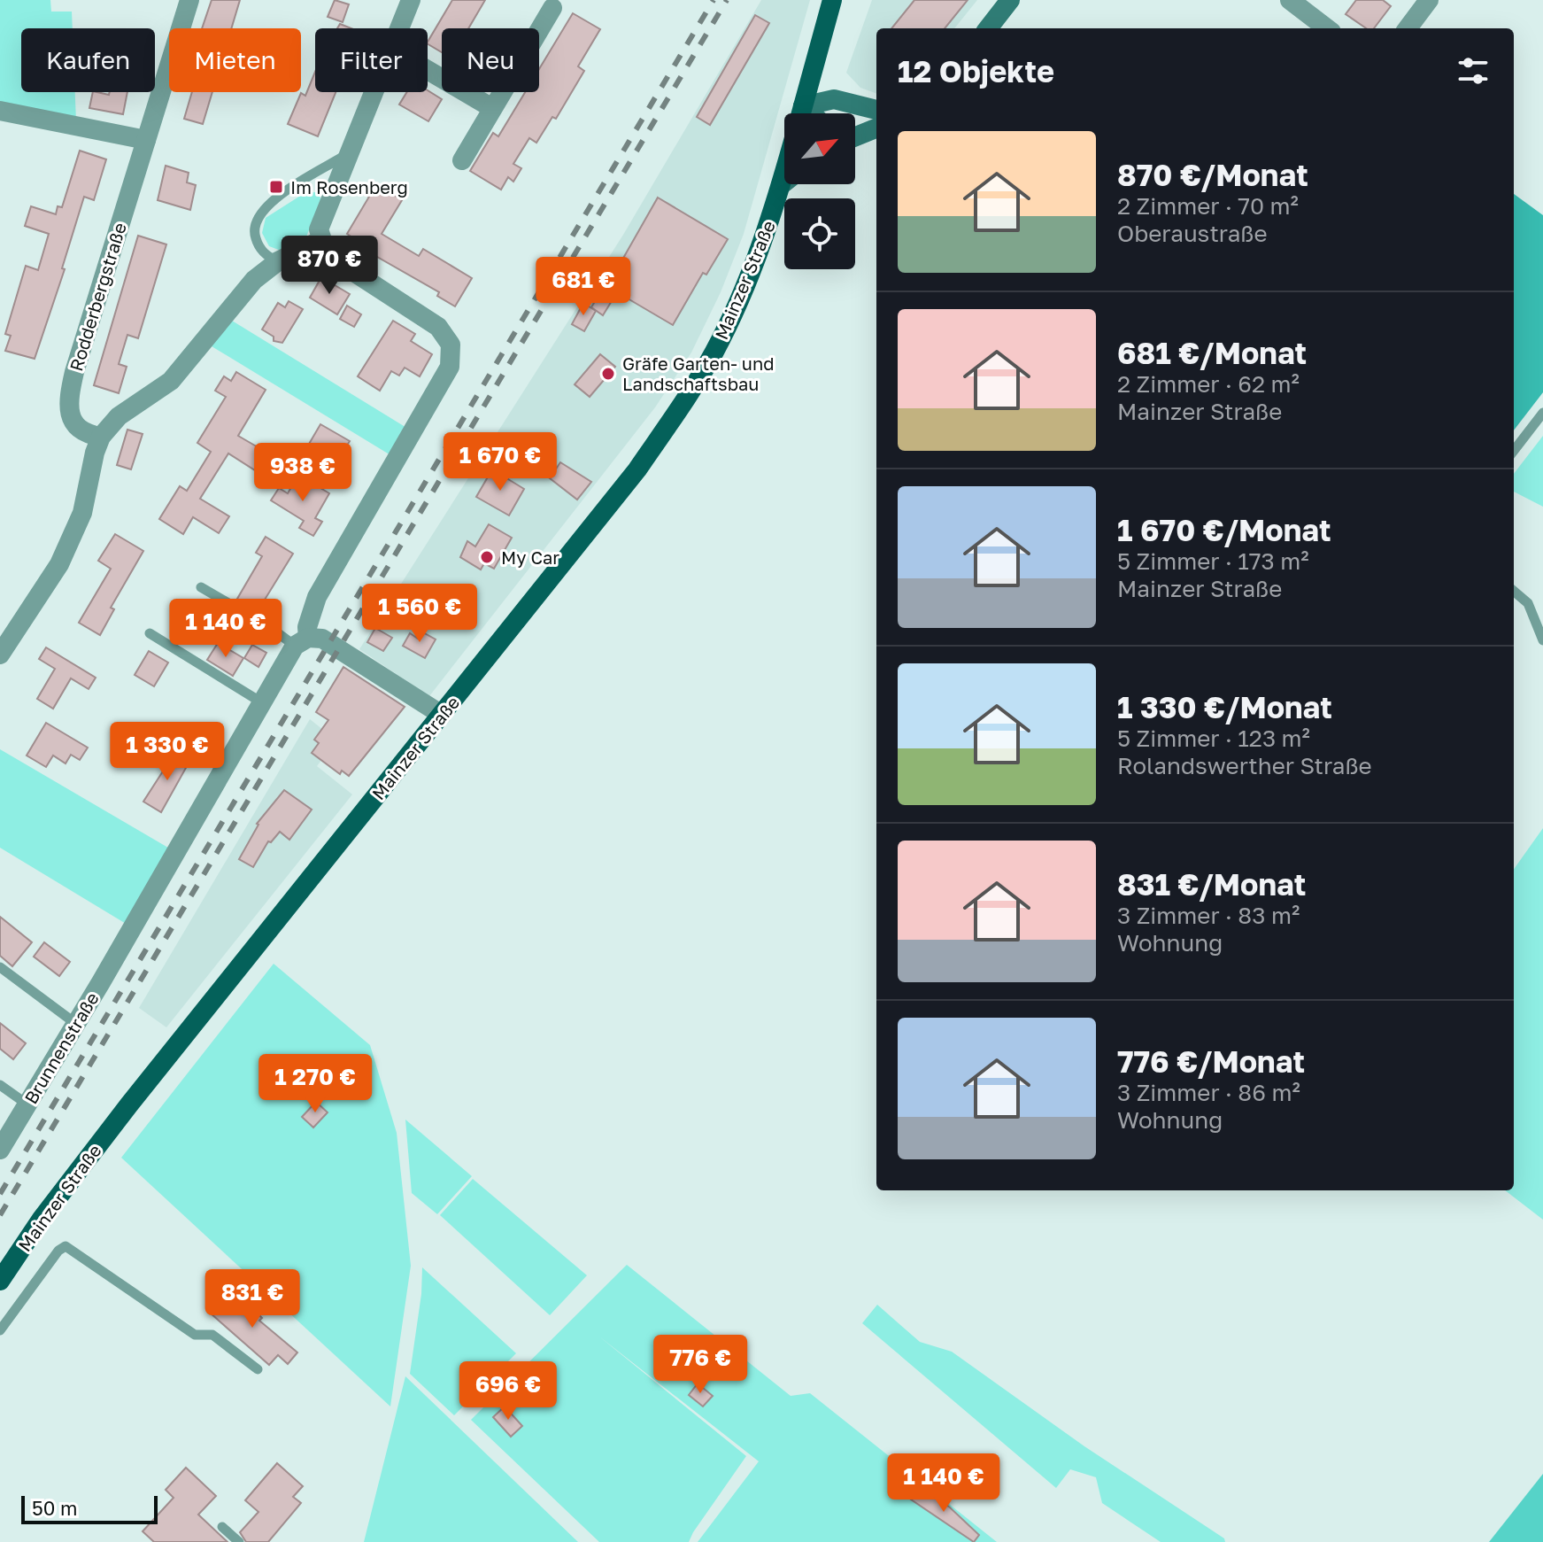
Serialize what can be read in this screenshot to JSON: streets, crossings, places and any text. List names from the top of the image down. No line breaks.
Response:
{"streets":{"main road":["Mainzer Straße"],"street":["Rodderbergstraße","Brunnenstraße"]},"places":{"transit":["Im Rosenberg"],"other":["Gräfe Garten- und Landschaftsbau","My Car"]},"scale_bar":"50 m","north":"top right","page":{"chip":["Kaufen","Mieten","Filter","Neu"],"heading":"12 Objekte","list":[{"name":"870 €/Monat","note":"2 Zimmer · 70 m² · Oberaustraße"},{"name":"681 €/Monat","note":"2 Zimmer · 62 m² · Mainzer Straße"},{"name":"1 670 €/Monat","note":"5 Zimmer · 173 m² · Mainzer Straße"},{"name":"1 330 €/Monat","note":"5 Zimmer · 123 m² · Rolandswerther Straße"},{"name":"831 €/Monat","note":"3 Zimmer · 83 m² · Wohnung"},{"name":"776 €/Monat","note":"3 Zimmer · 86 m² · Wohnung"}],"price":["870 €","681 €","1 670 €","938 €","1 560 €","1 140 €","1 330 €","1 270 €","831 €","776 €","696 €","1 140 €"],"scale":"50 m"}}
